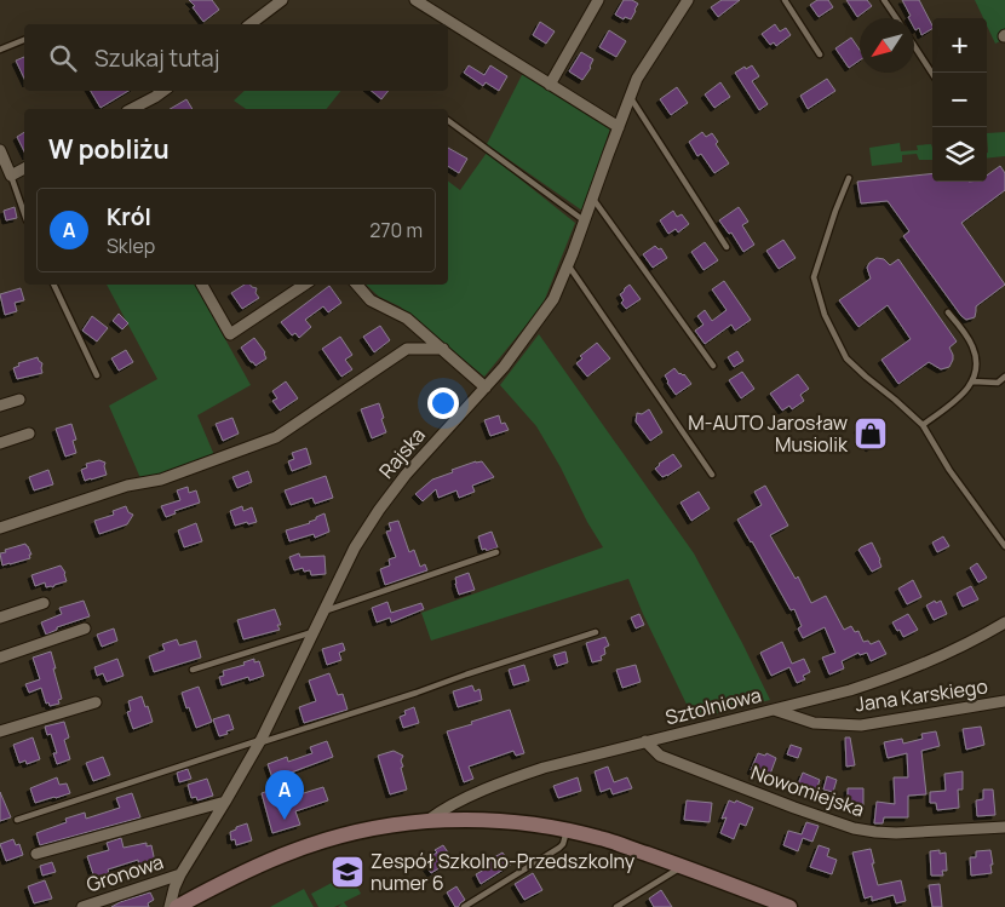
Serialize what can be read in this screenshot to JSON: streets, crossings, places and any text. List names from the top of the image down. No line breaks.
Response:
{"streets":{"street":["Rajska","Jana Karskiego","Sztolniowa","Nowomiejska","Gronowa"]},"crossings":[["Rajska","Gronowa"],["Jana Karskiego","Sztolniowa"],["Sztolniowa","Nowomiejska"]],"places":{"shop":["M-AUTO Jarosław Musiolik"],"school or university":["Zespół Szkolno-Przedszkolny numer 6"]},"north":"bottom left","page":{"map_buttons":["+","−"],"search":"Szukaj tutaj","heading":"W pobliżu","list":[{"mark":"A","name":"Król","note":"Sklep","value":"270 m"}],"pins":"A"}}
